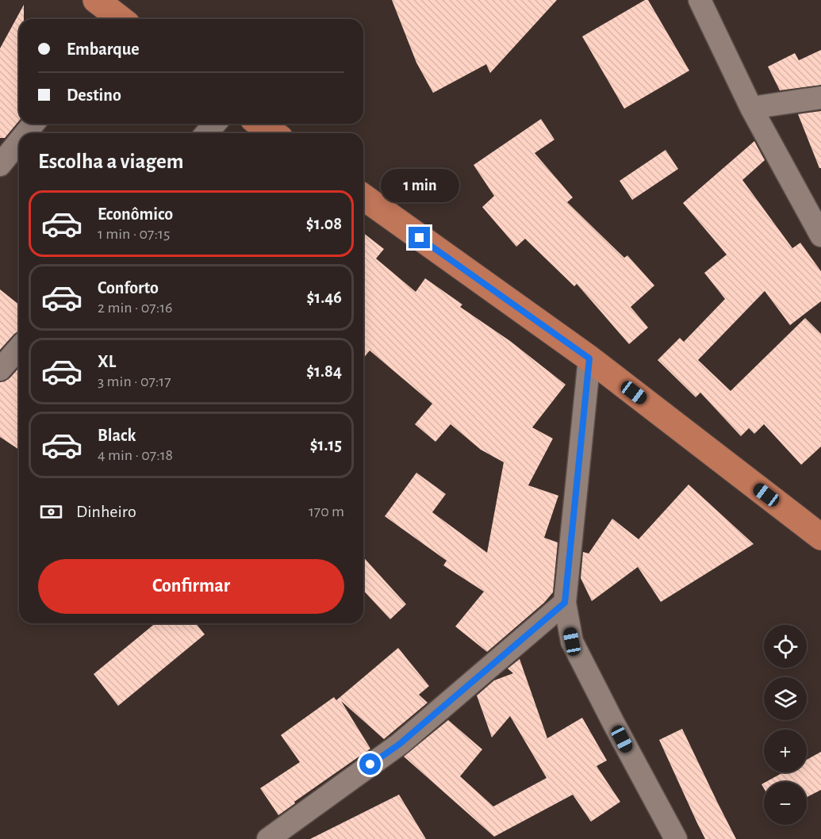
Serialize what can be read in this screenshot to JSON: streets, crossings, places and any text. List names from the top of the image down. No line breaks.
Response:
{"page":{"banner":["Embarque","Destino"],"heading":"Escolha a viagem","bubble":"1 min","list":[{"name":"Econômico","note":"1 min · 07:15","value":"$1.08"},{"name":"Conforto","note":"2 min · 07:16","value":"$1.46"},{"name":"XL","note":"3 min · 07:17","value":"$1.84"},{"name":"Black","note":"4 min · 07:18","value":"$1.15"}],"pay":["Dinheiro","170 m"],"buttons":"Confirmar","map_buttons":["+","−"]}}
